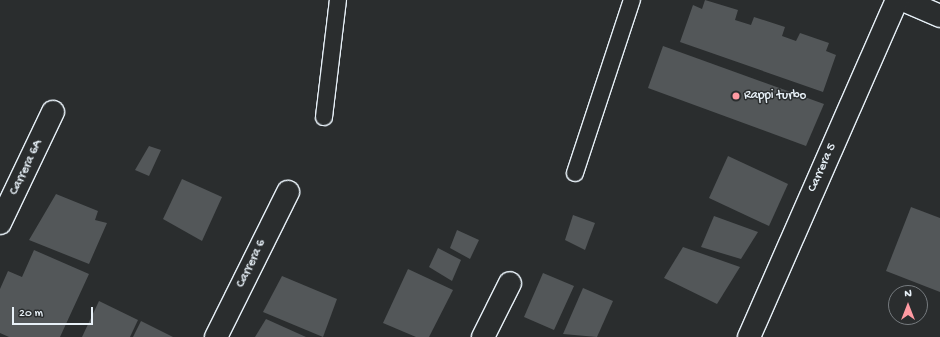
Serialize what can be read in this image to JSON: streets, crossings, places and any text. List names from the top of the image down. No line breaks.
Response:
{"streets":{"street":["Carrera 6A","Carrera 5","Carrera 6"]},"places":["Rappi turbo"],"scale_bar":"20 m","north":"top"}
